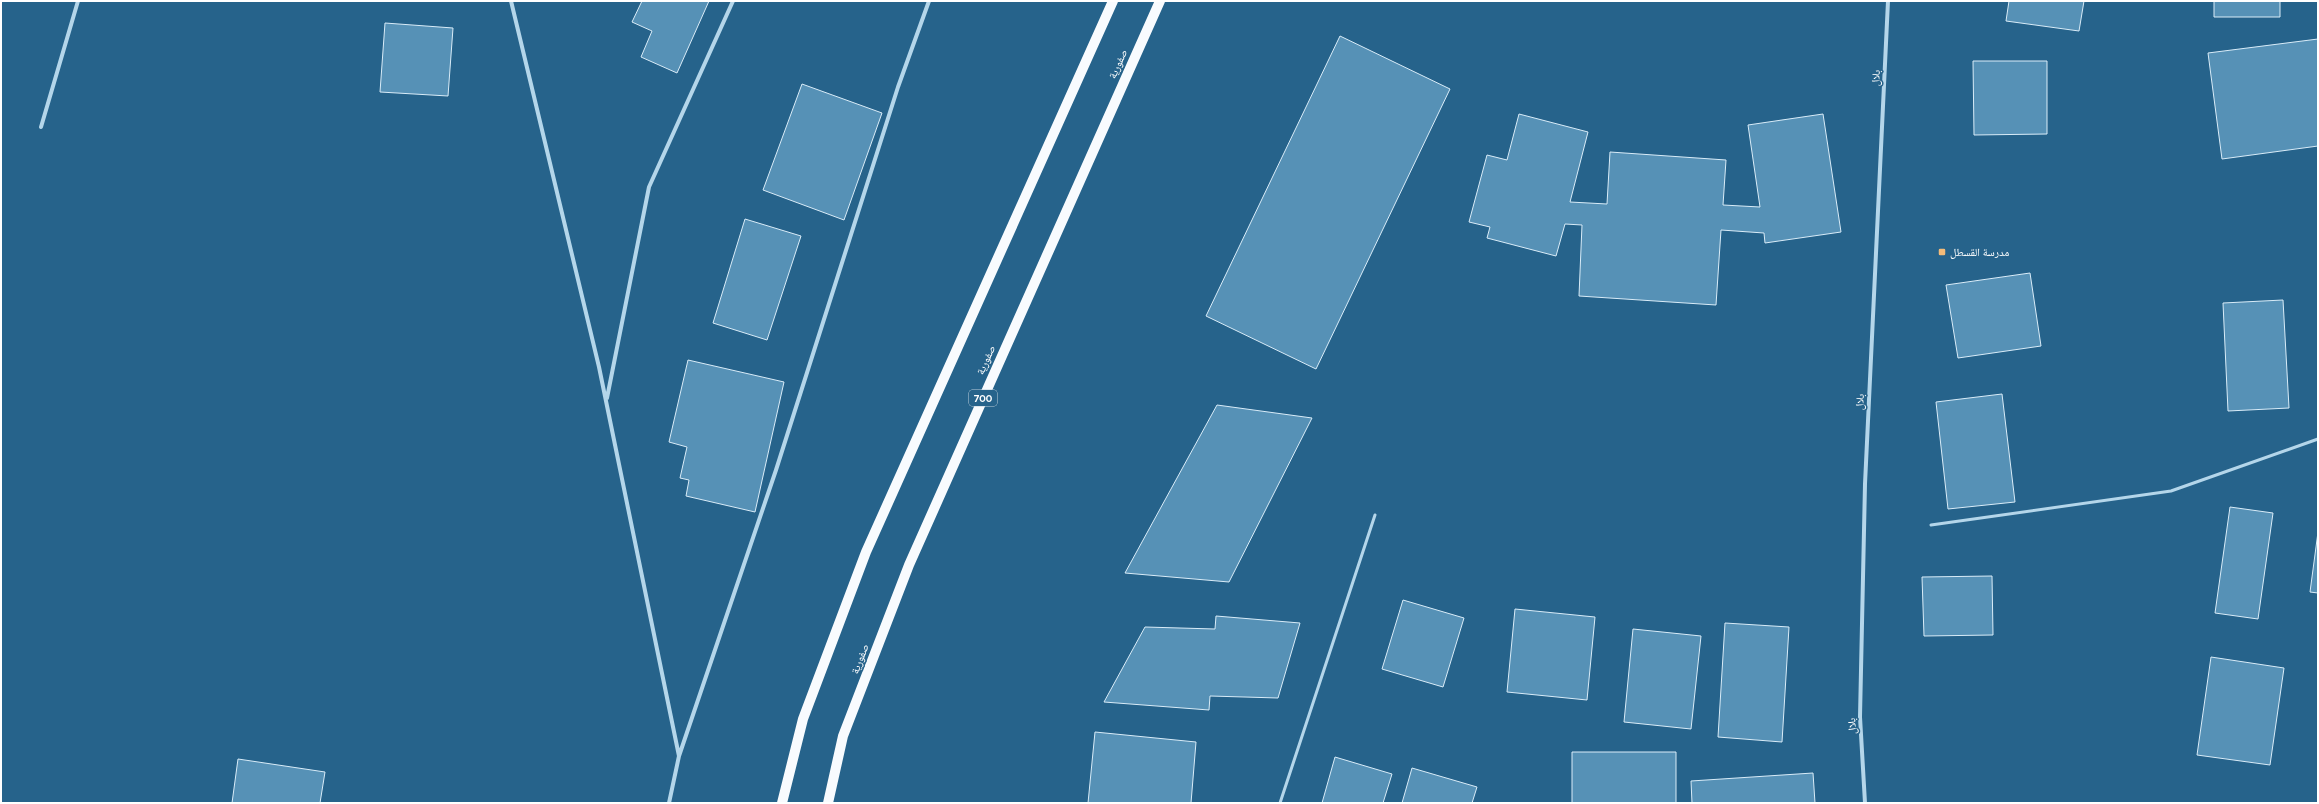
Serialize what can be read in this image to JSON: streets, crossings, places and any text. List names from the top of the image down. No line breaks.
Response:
{"streets":{"main road":["صفورية","700"],"street":["بلال"]},"places":{"transit":["مدرسة القسطل"]}}
